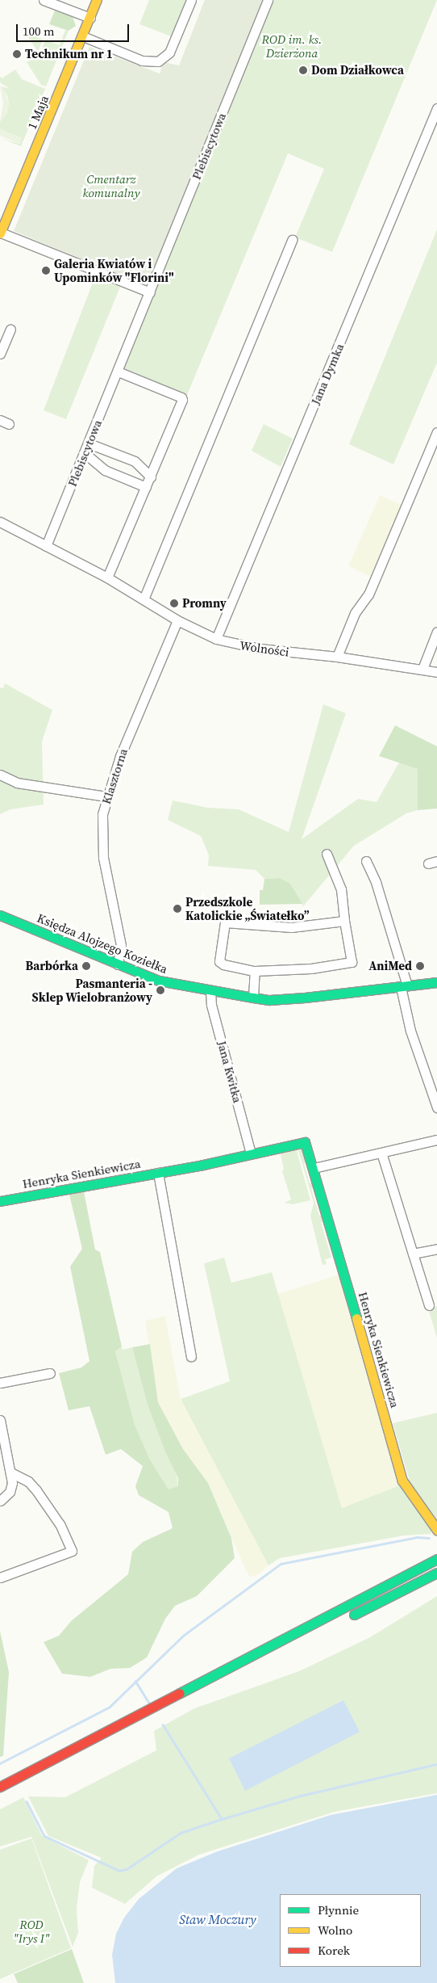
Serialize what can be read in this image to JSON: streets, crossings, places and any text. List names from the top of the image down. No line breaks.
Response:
{"streets":{"main road":["1 Maja","Księdza Alojzego Koziełka","Henryka Sienkiewicza"],"street":["Plebiscytowa","Jana Dymka","Wolności","Klasztorna","Jana Kwitka"]},"crossings":[["Plebiscytowa","Wolności"],["Jana Dymka","Wolności"],["Wolności","Klasztorna"],["Klasztorna","Księdza Alojzego Koziełka"],["Księdza Alojzego Koziełka","Jana Kwitka"],["Jana Kwitka","Henryka Sienkiewicza"]],"water":["Staw Moczury"],"parks":["ROD im. ks. Dzierżona","Cmentarz komunalny","ROD \"Irys I\""],"places":["Technikum nr 1","Dom Działkowca","Galeria Kwiatów i Upominków \"Florini\"","Promny","Przedszkole Katolickie „Światełko”","Barbórka","AniMed","Pasmanteria - Sklep Wielobranżowy"],"legend":["Płynnie","Wolno","Korek"],"scale_bar":"100 m"}
